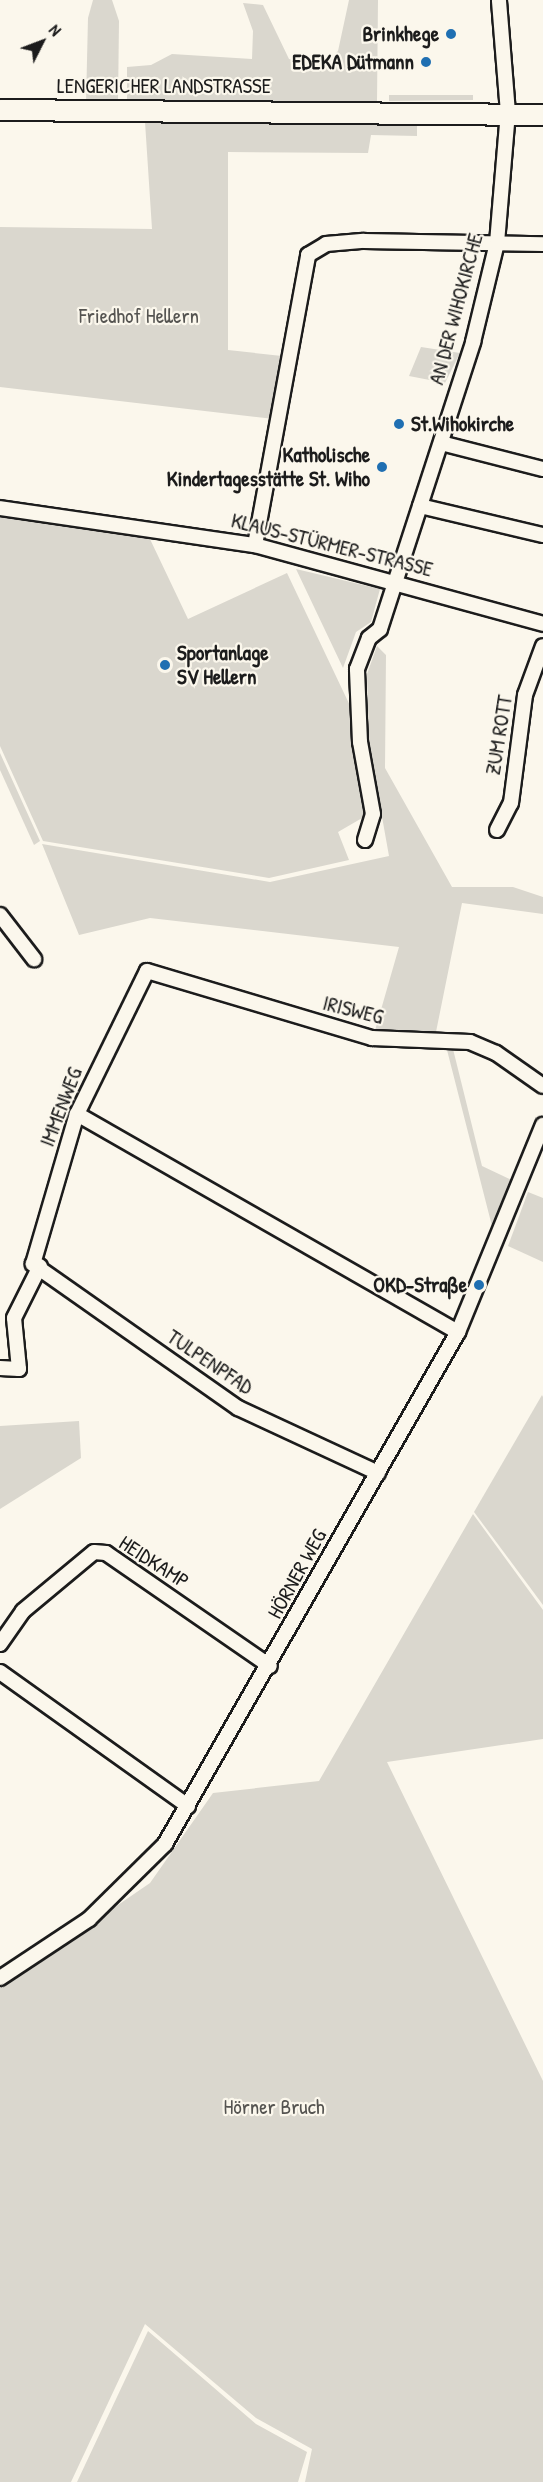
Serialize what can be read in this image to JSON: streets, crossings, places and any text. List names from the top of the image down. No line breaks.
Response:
{"streets":{"main road":["LENGERICHER LANDSTRASSE"],"street":["AN DER WIHOKIRCHE","KLAUS-STÜRMER-STRASSE","ZUM ROTT","IRISWEG","IMMENWEG","TULPENPFAD","HEIDKAMP","HÖRNER WEG"]},"crossings":[["LENGERICHER LANDSTRASSE","AN DER WIHOKIRCHE"],["AN DER WIHOKIRCHE","KLAUS-STÜRMER-STRASSE"],["IRISWEG","IMMENWEG"],["IMMENWEG","TULPENPFAD"],["TULPENPFAD","HÖRNER WEG"],["HEIDKAMP","HÖRNER WEG"]],"parks":["Friedhof Hellern","Hörner Bruch"],"places":["Brinkhege","EDEKA Dütmann","St.Wihokirche","Katholische Kindertagesstätte St. Wiho","Sportanlage SV Hellern","OKD-Straße"],"north":"top right"}
